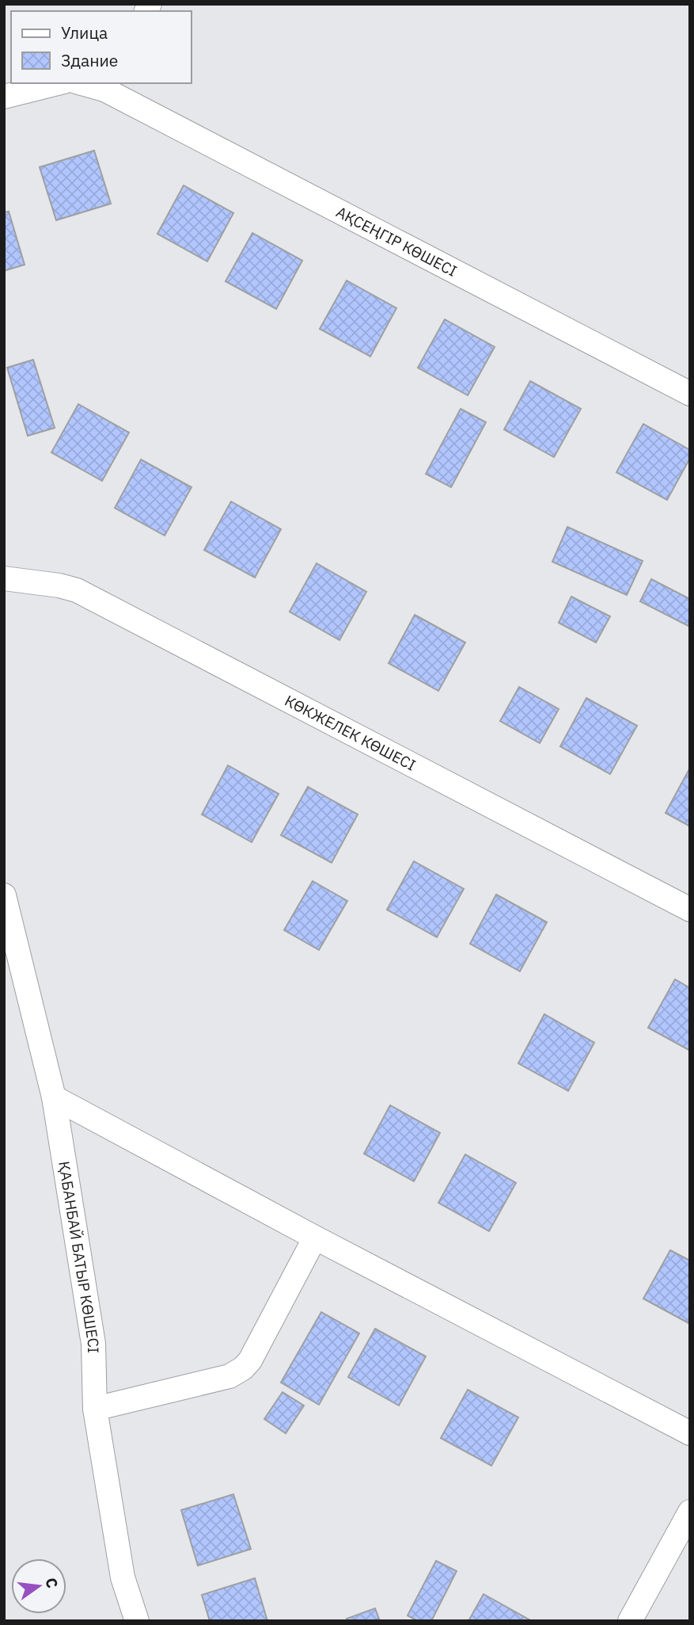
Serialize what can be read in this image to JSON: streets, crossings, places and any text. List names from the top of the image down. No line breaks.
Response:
{"streets":{"street":["АҚСЕҢГІР КӨШЕСІ","КӨКЖЕЛЕК КӨШЕСІ","ҚАБАНБАЙ БАТЫР КӨШЕСІ"]},"legend":["Улица","Здание"],"north":"right"}
